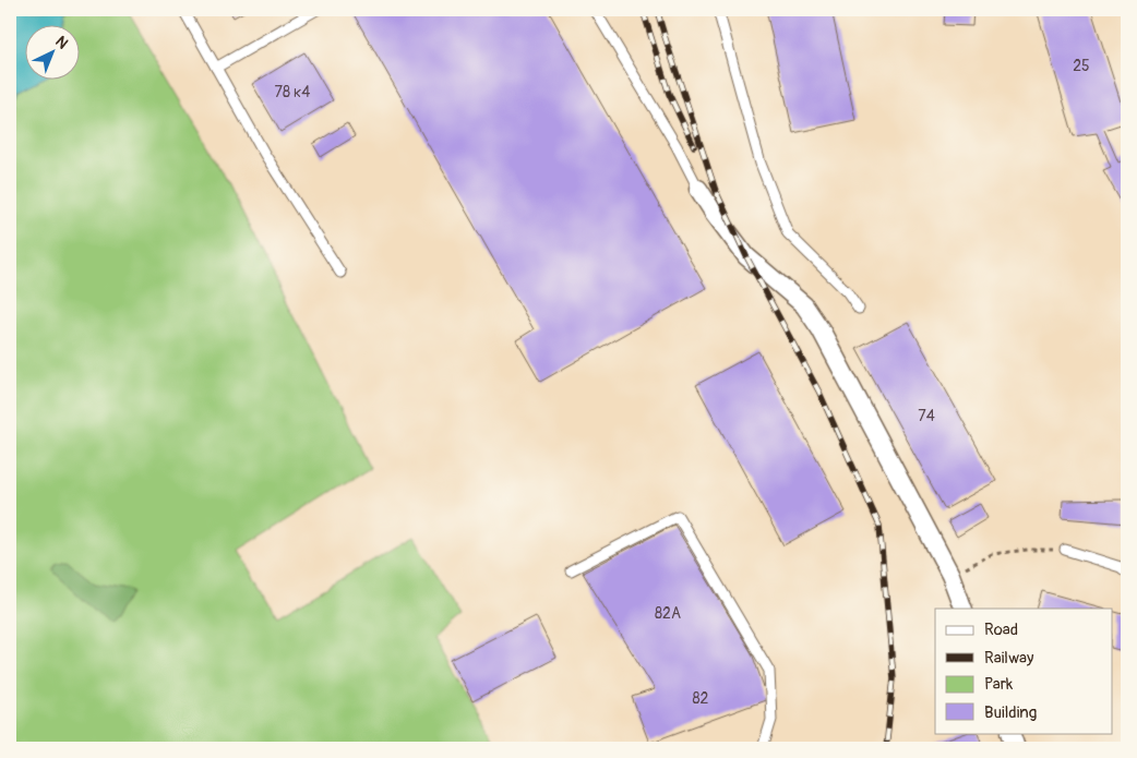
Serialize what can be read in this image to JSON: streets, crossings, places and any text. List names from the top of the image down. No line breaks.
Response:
{"house_numbers":["25","78 к4","74","82А","82"],"legend":["Road","Railway","Park","Building"],"north":"top right"}
